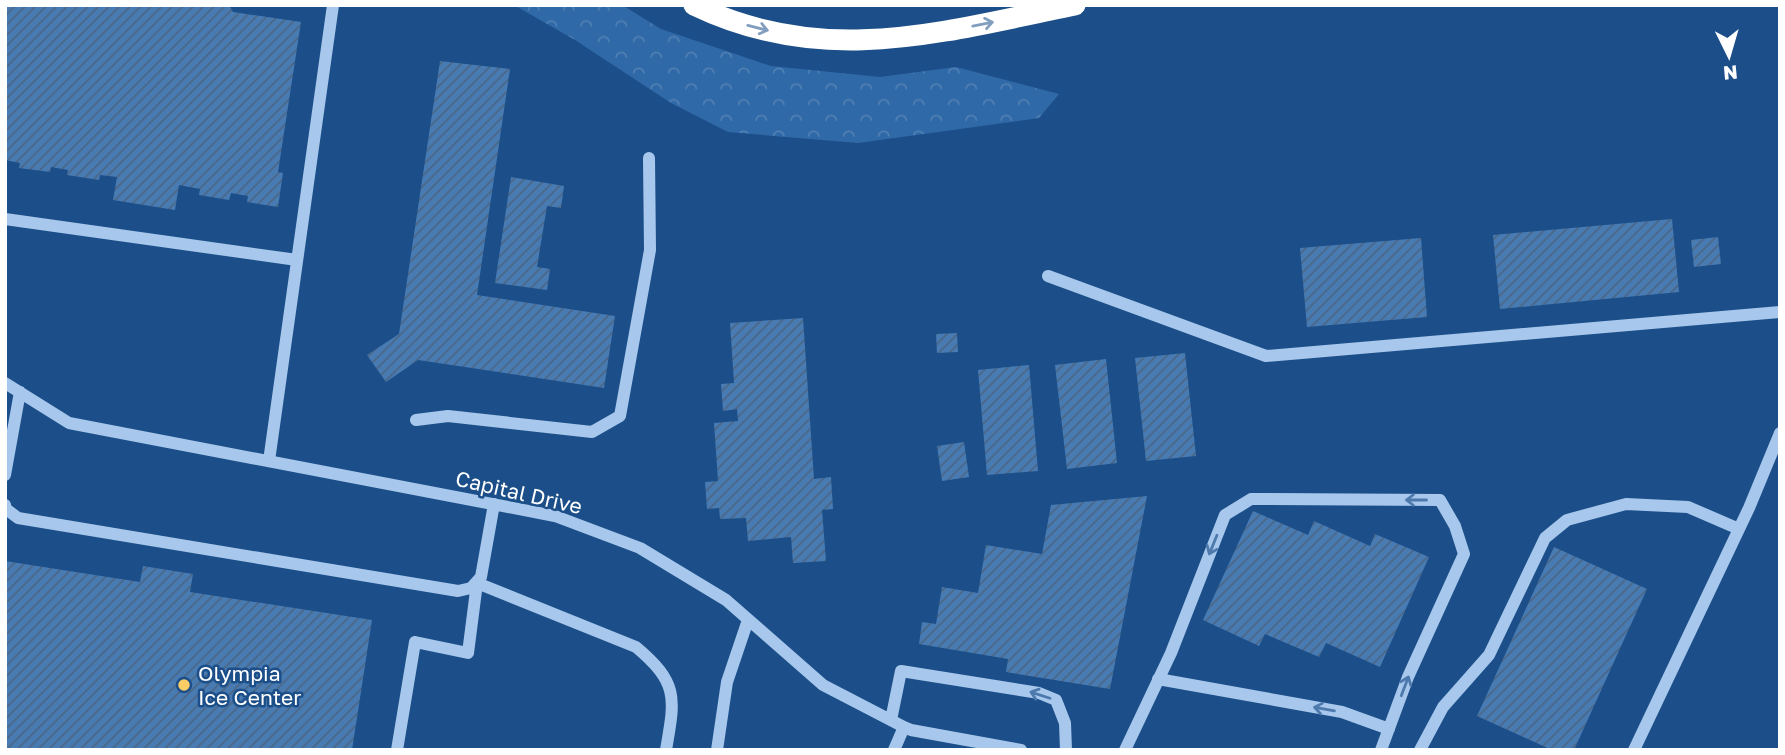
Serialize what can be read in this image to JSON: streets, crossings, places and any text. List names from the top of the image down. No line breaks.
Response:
{"streets":{"lane":["Capital Drive"]},"places":["Olympia Ice Center"],"north":"bottom"}
